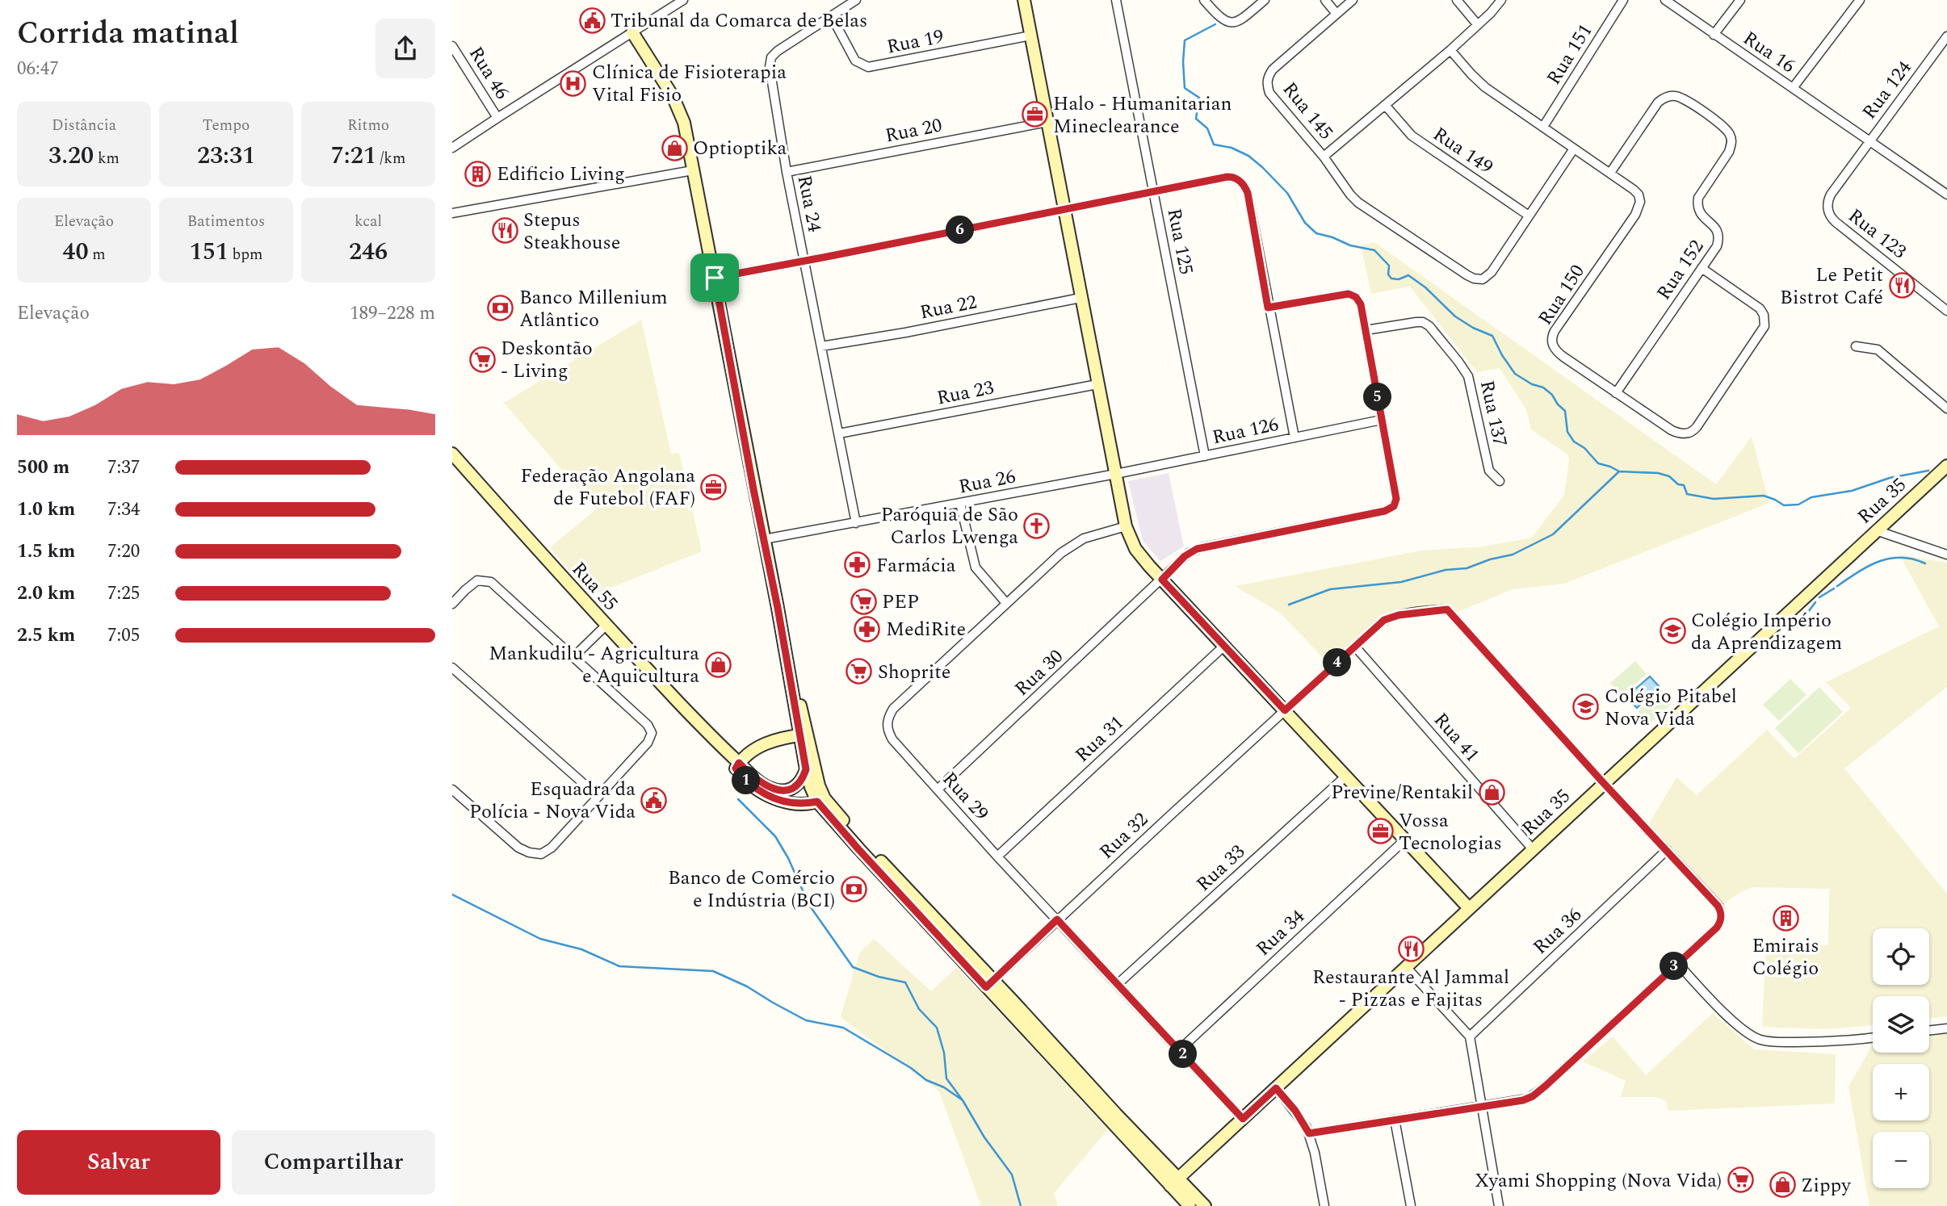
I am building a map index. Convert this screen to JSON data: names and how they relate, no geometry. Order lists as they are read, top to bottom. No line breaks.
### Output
{"streets":{"street":["Rua 19","Rua 16","Rua 151","Rua 46","Rua 124","Rua 145","Rua 20","Rua 149","Rua 24","Rua 123","Rua 125","Rua 152","Rua 150","Rua 22","Rua 23","Rua 137","Rua 126","Rua 26","Rua 35","Rua 55","Rua 30","Rua 41","Rua 31","Rua 29","Rua 32","Rua 33","Rua 36","Rua 34"]},"crossings":[["Rua 19","Rua 24"],["Rua 151","Rua 150"],["Rua 124","Rua 123"],["Rua 20","Rua 24"],["Rua 24","Rua 22"],["Rua 24","Rua 23"],["Rua 24","Rua 26"],["Rua 125","Rua 126"],["Rua 152","Rua 150"],["Rua 137","Rua 30"],["Rua 126","Rua 26"],["Rua 126","Rua 30"],["Rua 35","Rua 41"],["Rua 35","Rua 29"],["Rua 35","Rua 32"],["Rua 30","Rua 29"],["Rua 41","Rua 32"],["Rua 31","Rua 29"],["Rua 29","Rua 32"],["Rua 29","Rua 33"],["Rua 29","Rua 34"]],"places":{"public building":["Tribunal da Comarca de Belas","Esquadra da Polícia - Nova Vida"],"hospital":["Clínica de Fisioterapia Vital Fisio"],"office":["Halo - Humanitarian Mineclearance","Federação Angolana de Futebol (FAF)","Vossa Tecnologias"],"shop":["Optioptika","Mankudilu - Agricultura e Aquicultura","Previne/Rentakil","Zippy"],"building":["Edificio Living","Emirais Colégio"],"restaurant":["Stepus Steakhouse","Le Petit Bistrot Café","Restaurante Al Jammal - Pizzas e Fajitas"],"bank":["Banco Millenium Atlântico","Banco de Comércio e Indústria (BCI)"],"supermarket":["Deskontão - Living","PEP","Shoprite","Xyami Shopping (Nova Vida)"],"church":["Paróquia de São Carlos Lwenga"],"pharmacy":["Farmácia","MediRite"],"school or university":["Colégio Império da Aprendizagem","Colégio Pitabel Nova Vida"]},"page":{"heading":["Corrida matinal","06:47"],"stats":[["Distância","3.20 km"],["Tempo","23:31"],["Ritmo","7:21 /km"],["Elevação","40 m"],["Batimentos","151 bpm"],["kcal","246"]],"pins":["6","5","4","1","3","2"],"chart":["Elevação","189–228 m"],"list":[{"name":"500 m","note":"7:37"},{"name":"1.0 km","note":"7:34"},{"name":"1.5 km","note":"7:20"},{"name":"2.0 km","note":"7:25"},{"name":"2.5 km","note":"7:05"}],"map_buttons":["+","−"],"buttons":["Salvar","Compartilhar"]}}
